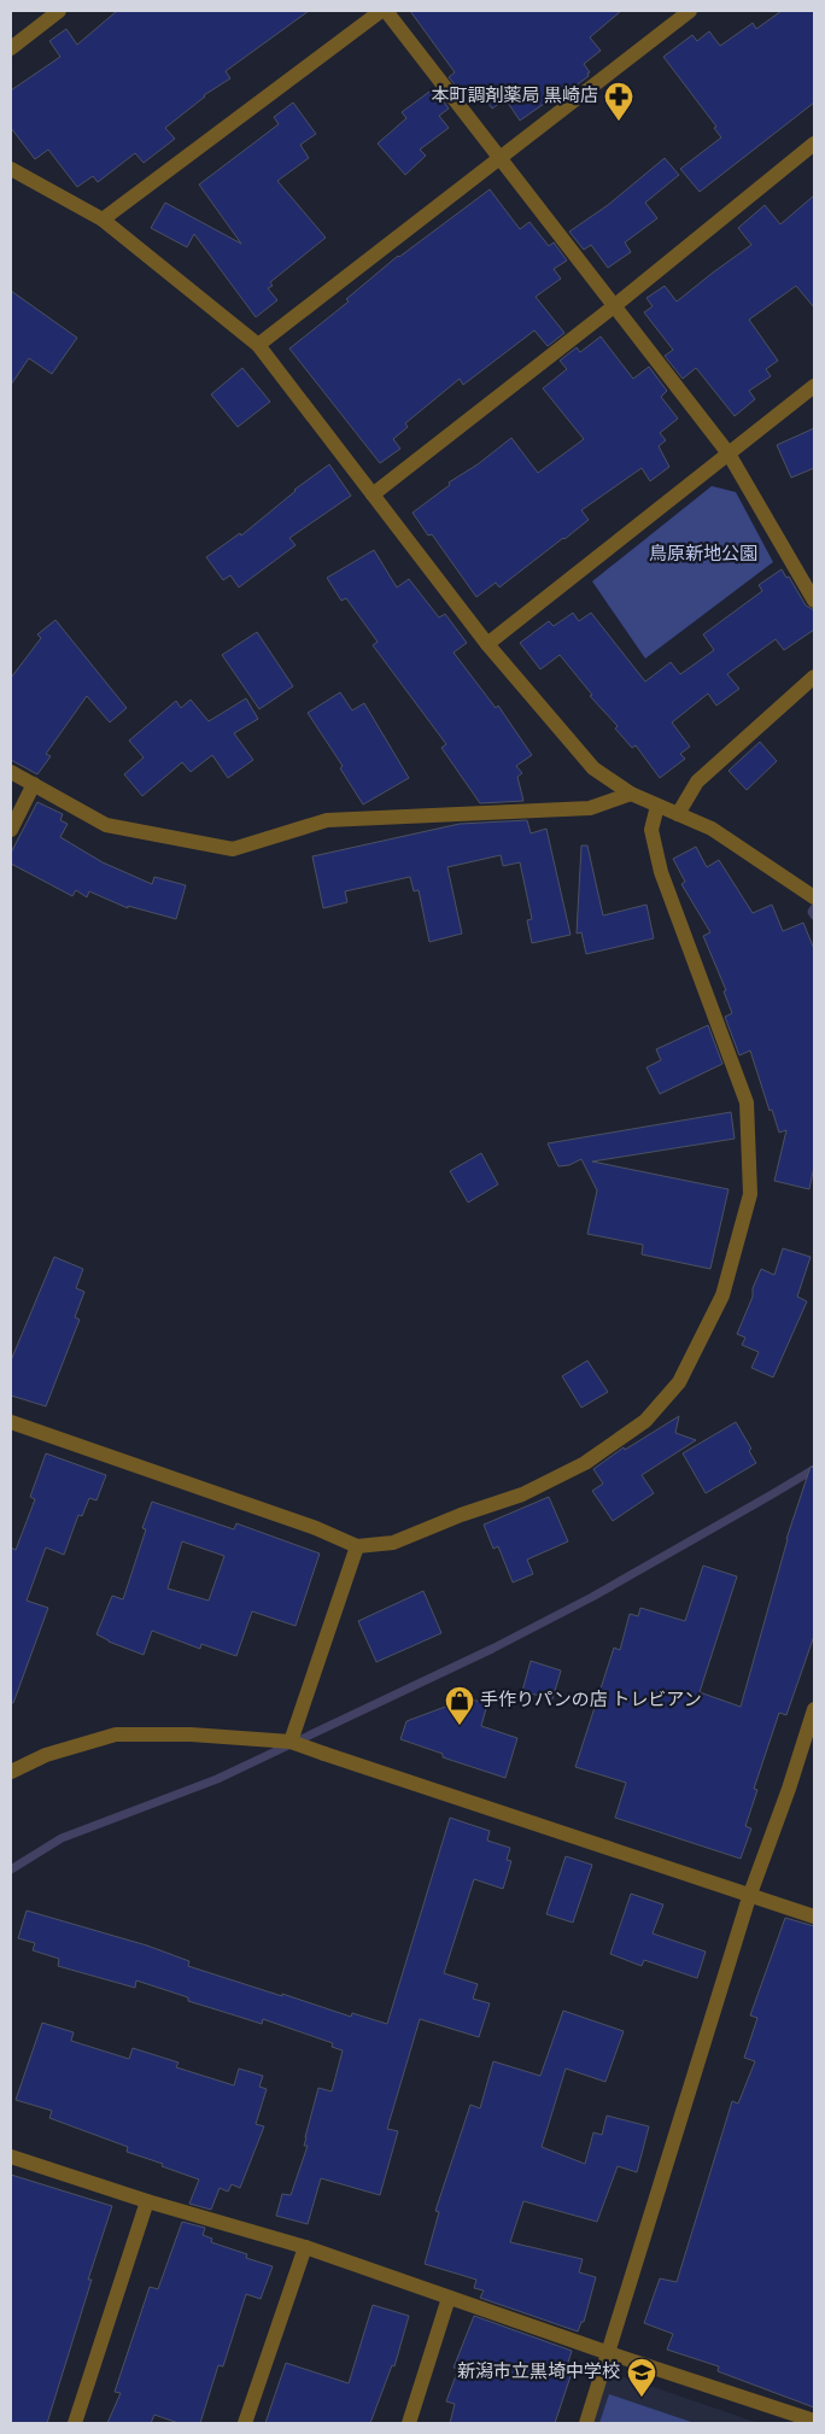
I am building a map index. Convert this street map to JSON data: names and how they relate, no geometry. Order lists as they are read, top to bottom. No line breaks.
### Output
{"parks":["鳥原新地公園"],"places":{"pharmacy":["本町調剤薬局 黒崎店"],"shop":["手作りパンの店 トレビアン"],"school or university":["新潟市立黒埼中学校"]}}
